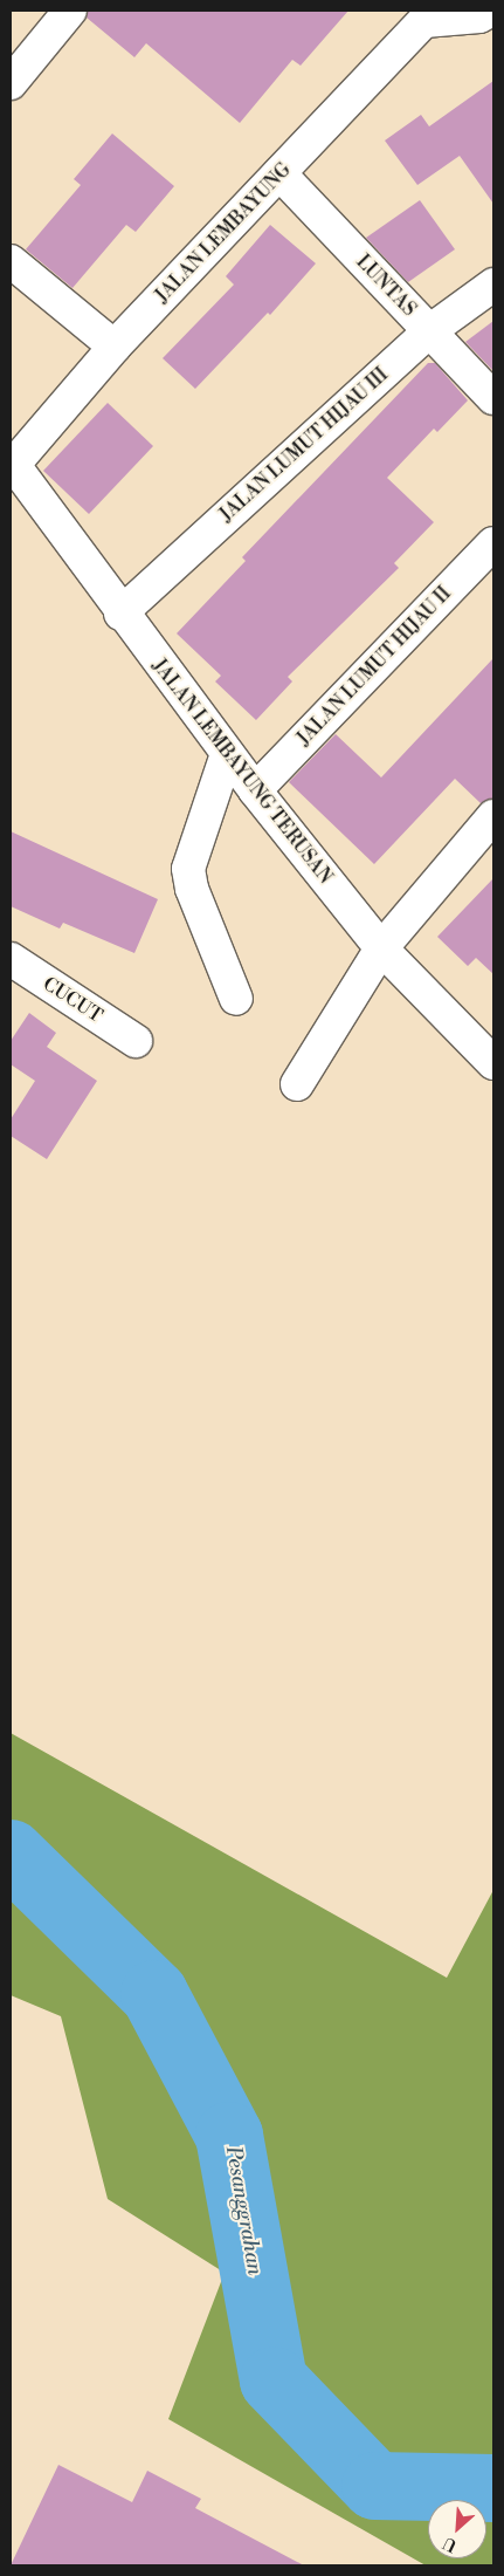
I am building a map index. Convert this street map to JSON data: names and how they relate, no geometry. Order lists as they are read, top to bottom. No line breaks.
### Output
{"streets":{"street":["JALAN LEMBAYUNG","LUNTAS","JALAN LUMUT HIJAU III","JALAN LUMUT HIJAU II","JALAN LEMBAYUNG TERUSAN","CUCUT"]},"crossings":[["JALAN LEMBAYUNG","LUNTAS"],["JALAN LEMBAYUNG","JALAN LEMBAYUNG TERUSAN"],["LUNTAS","JALAN LUMUT HIJAU III"],["JALAN LUMUT HIJAU III","JALAN LEMBAYUNG TERUSAN"],["JALAN LUMUT HIJAU II","JALAN LEMBAYUNG TERUSAN"]],"water":["Pesanggrahan"],"north":"bottom left"}
